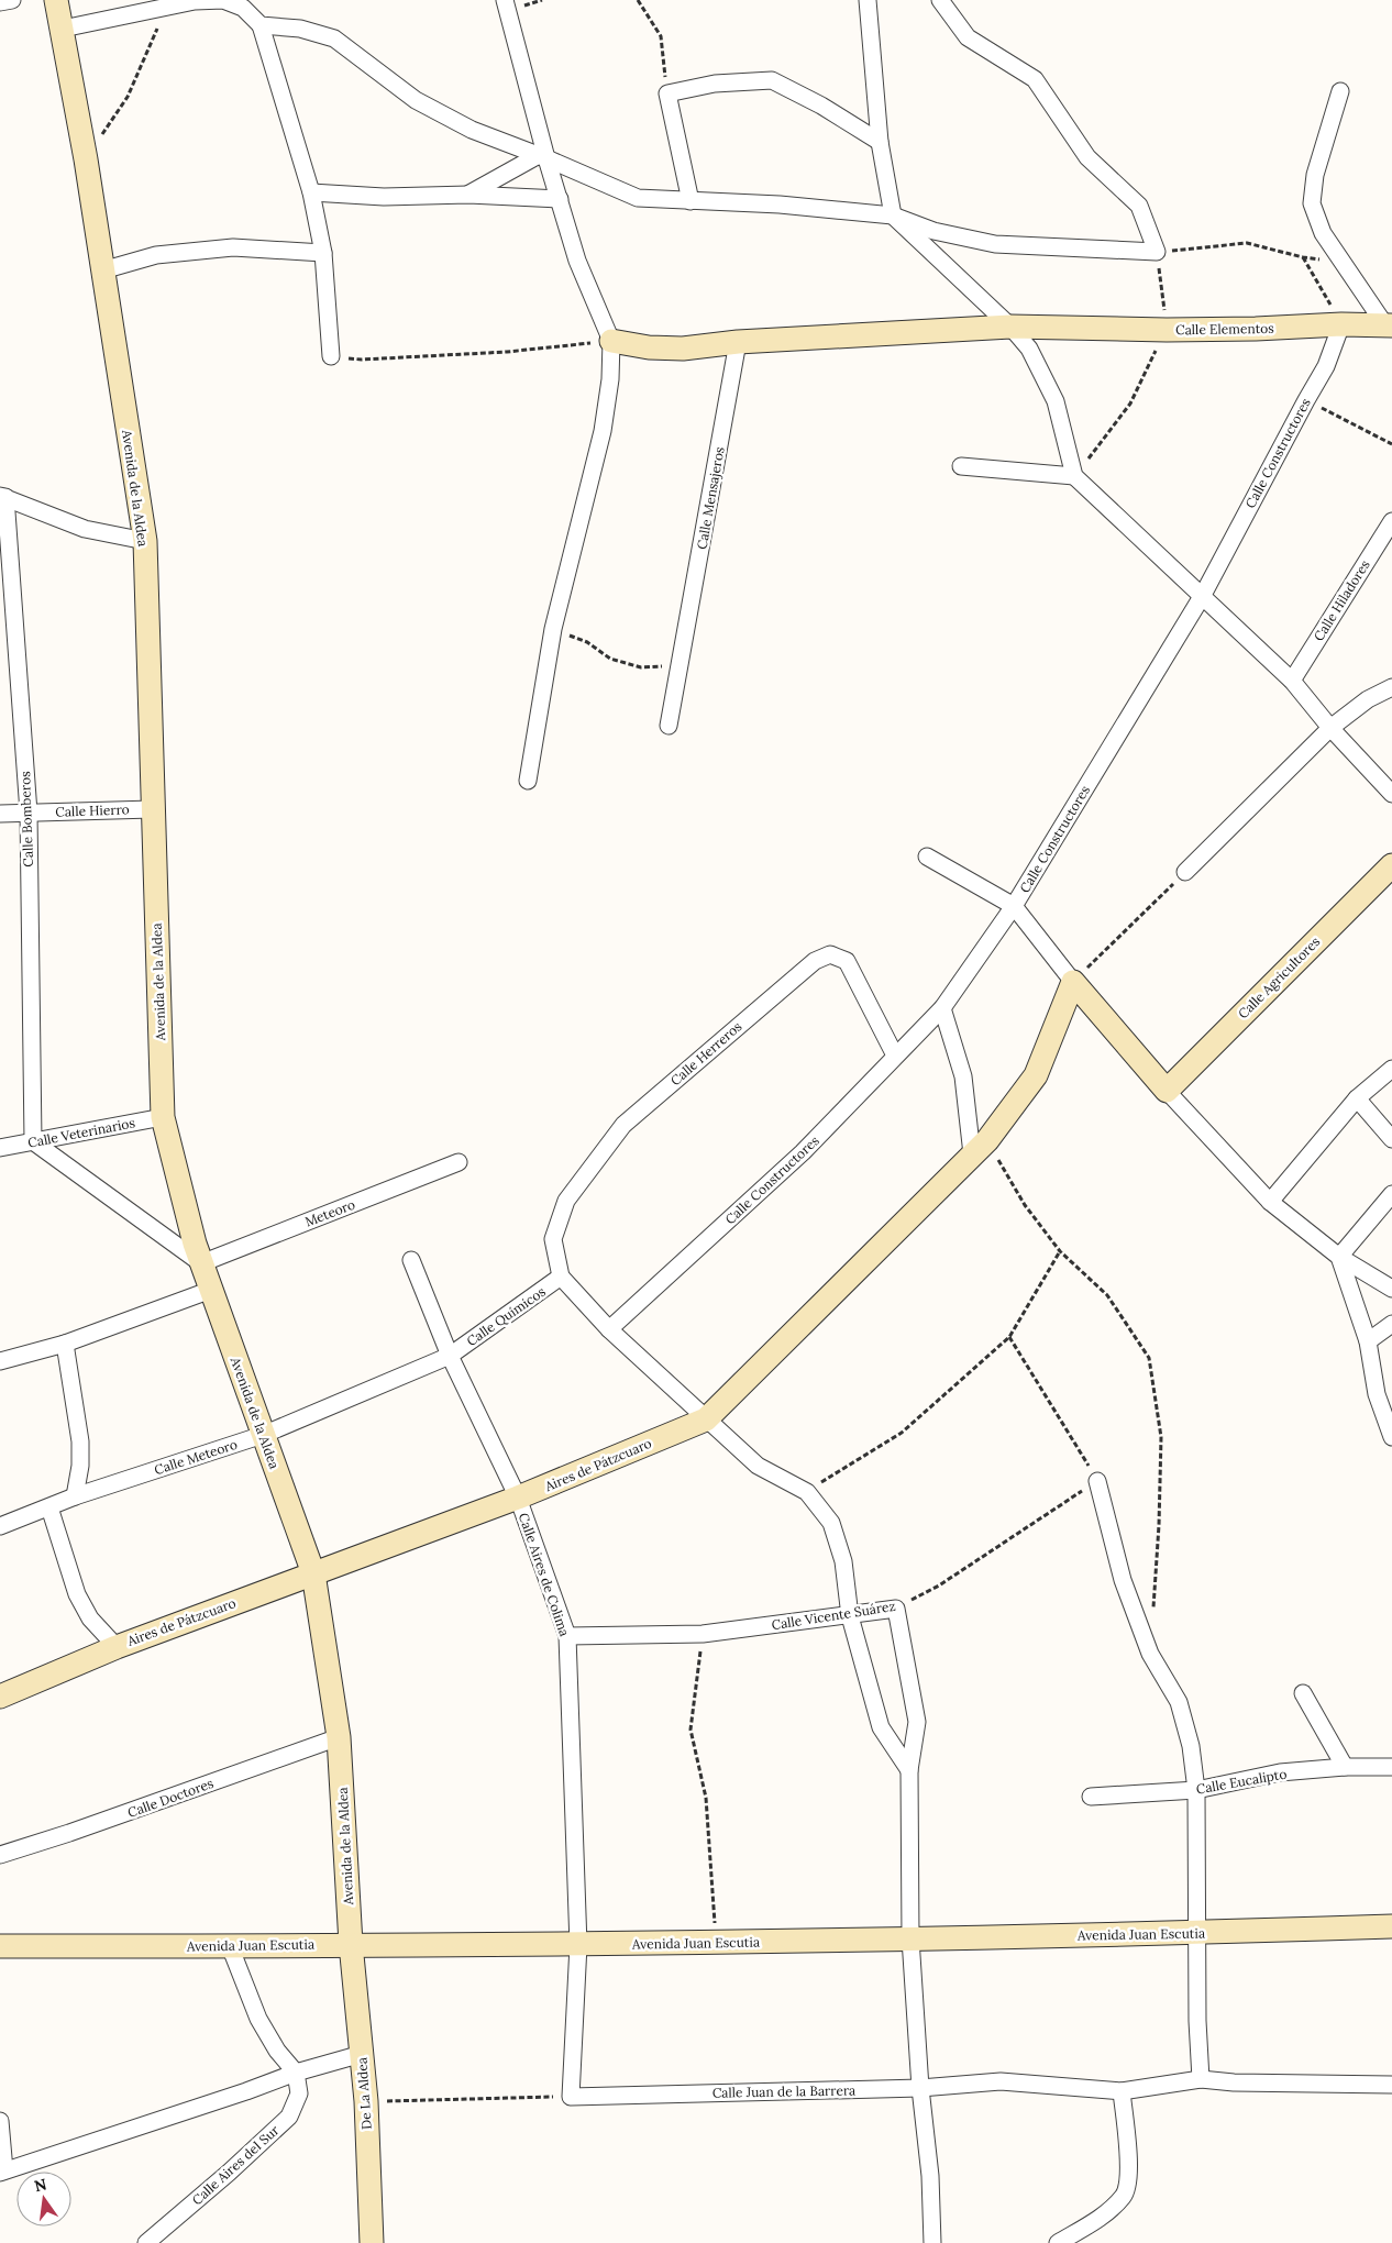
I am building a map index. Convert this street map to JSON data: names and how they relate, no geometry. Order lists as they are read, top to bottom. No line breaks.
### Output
{"streets":{"street":["Calle Elementos","Calle Constructores","Avenida de la Aldea","Calle Mensajeros","Calle Hiladores","Calle Hierro","Calle Bomberos","Calle Agricultores","Calle Herreros","Calle Veterinarios","Meteoro","Calle Químicos","Calle Meteoro","Aires de Pátzcuaro","Calle Aires de Colima","Calle Vicente Suárez","Calle Eucalipto","Calle Doctores","Avenida Juan Escutia","Calle Juan de la Barrera","De La Aldea","Calle Aires del Sur"]},"crossings":[["Calle Elementos","Calle Constructores"],["Calle Constructores","Calle Herreros"],["Avenida de la Aldea","Calle Hierro"],["Avenida de la Aldea","Calle Veterinarios"],["Avenida de la Aldea","Meteoro"],["Avenida de la Aldea","Calle Meteoro"],["Avenida de la Aldea","Aires de Pátzcuaro"],["Avenida de la Aldea","Calle Doctores"],["Avenida de la Aldea","Avenida Juan Escutia"],["Avenida de la Aldea","De La Aldea"],["Calle Hierro","Calle Bomberos"],["Calle Bomberos","Calle Veterinarios"],["Calle Herreros","Calle Químicos"],["Calle Químicos","Calle Meteoro"],["Calle Químicos","Calle Aires de Colima"],["Calle Meteoro","Calle Aires de Colima"],["Aires de Pátzcuaro","Calle Aires de Colima"],["Calle Aires de Colima","Calle Vicente Suárez"],["Calle Aires de Colima","Avenida Juan Escutia"],["Calle Aires de Colima","Calle Juan de la Barrera"],["Avenida Juan Escutia","De La Aldea"]],"north":"top"}
